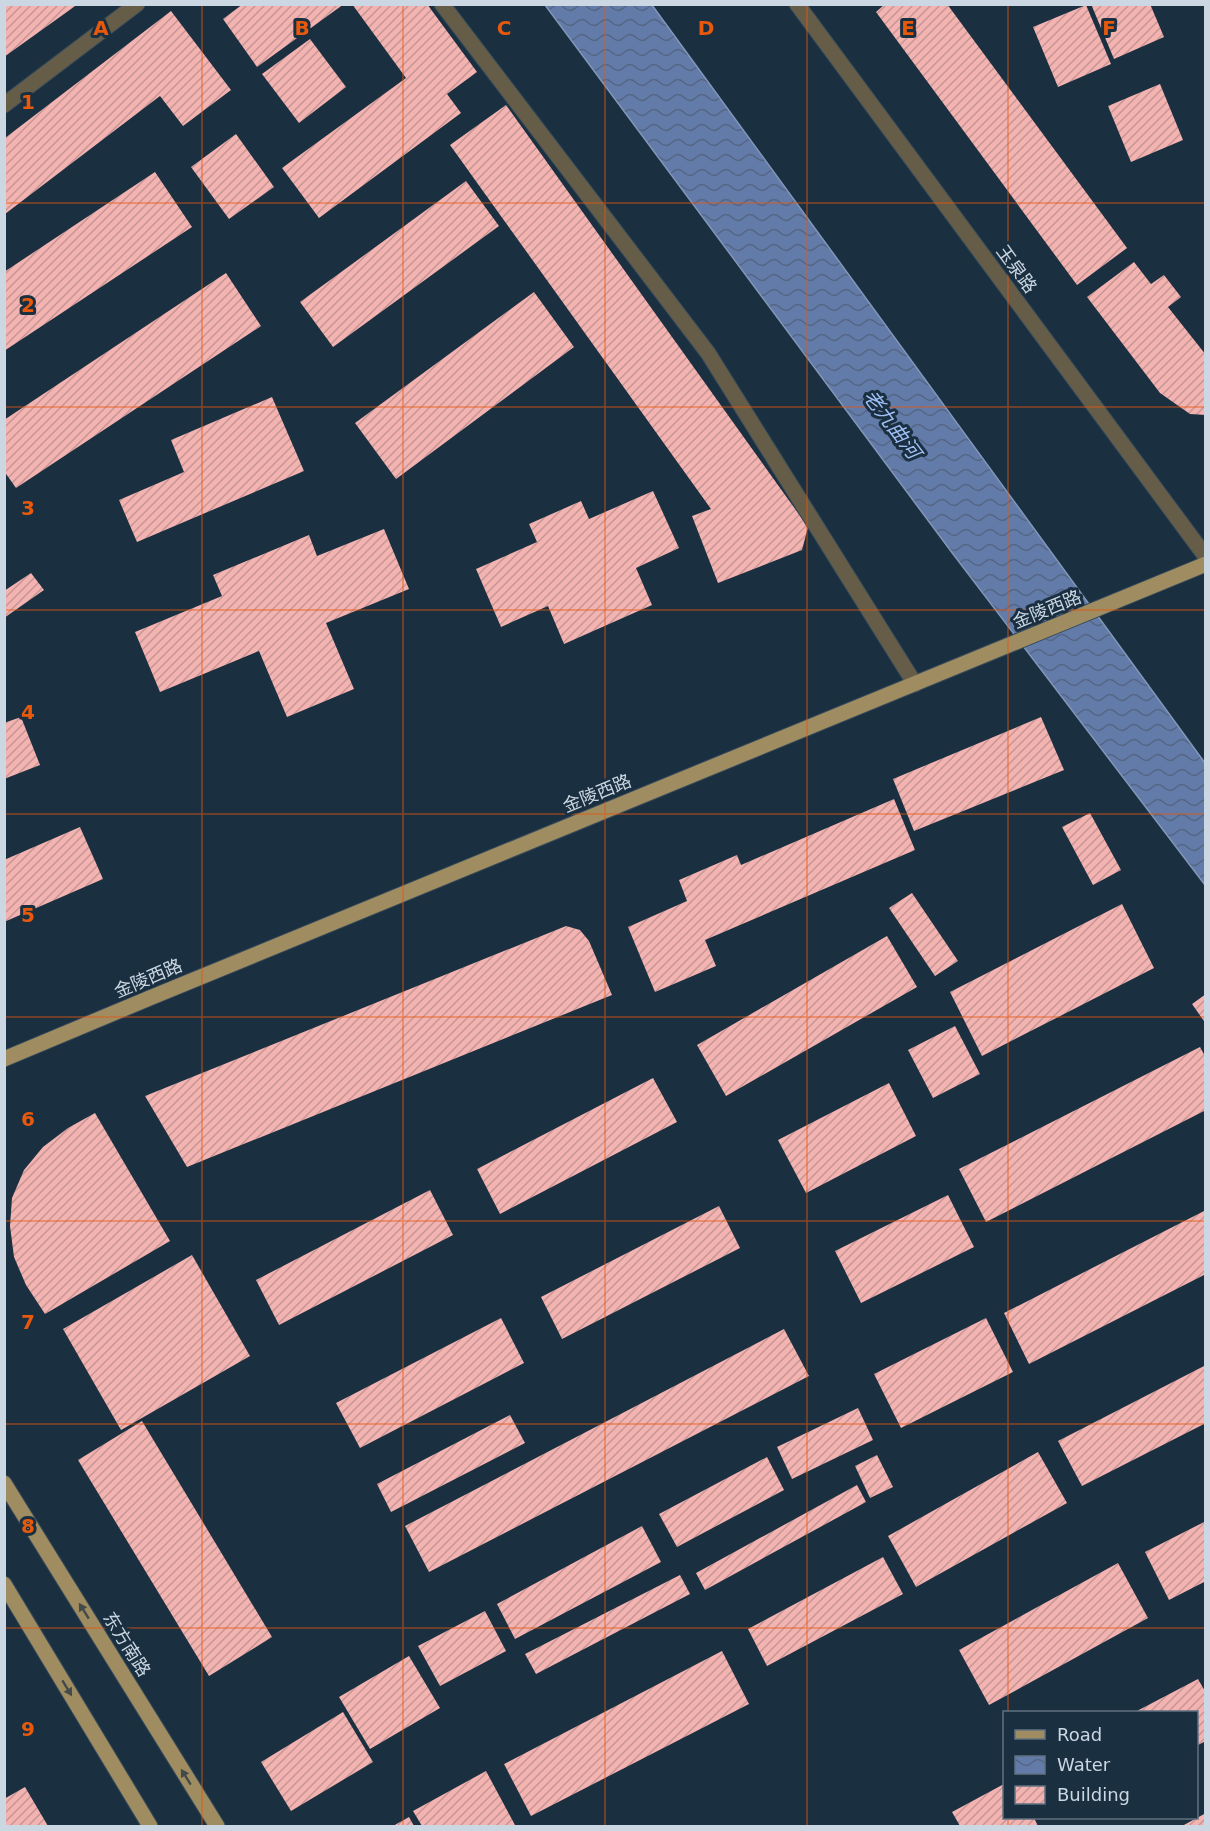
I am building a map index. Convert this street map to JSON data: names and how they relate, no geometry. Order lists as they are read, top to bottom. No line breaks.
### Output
{"streets":{"main road":["金陵西路","东方南路"],"street":["玉泉路"]},"water":["老九曲河"],"legend":["Road","Water","Building"],"grid":{"columns":["A","B","C","D","E","F"],"rows":["1","2","3","4","5","6","7","8","9"]}}
